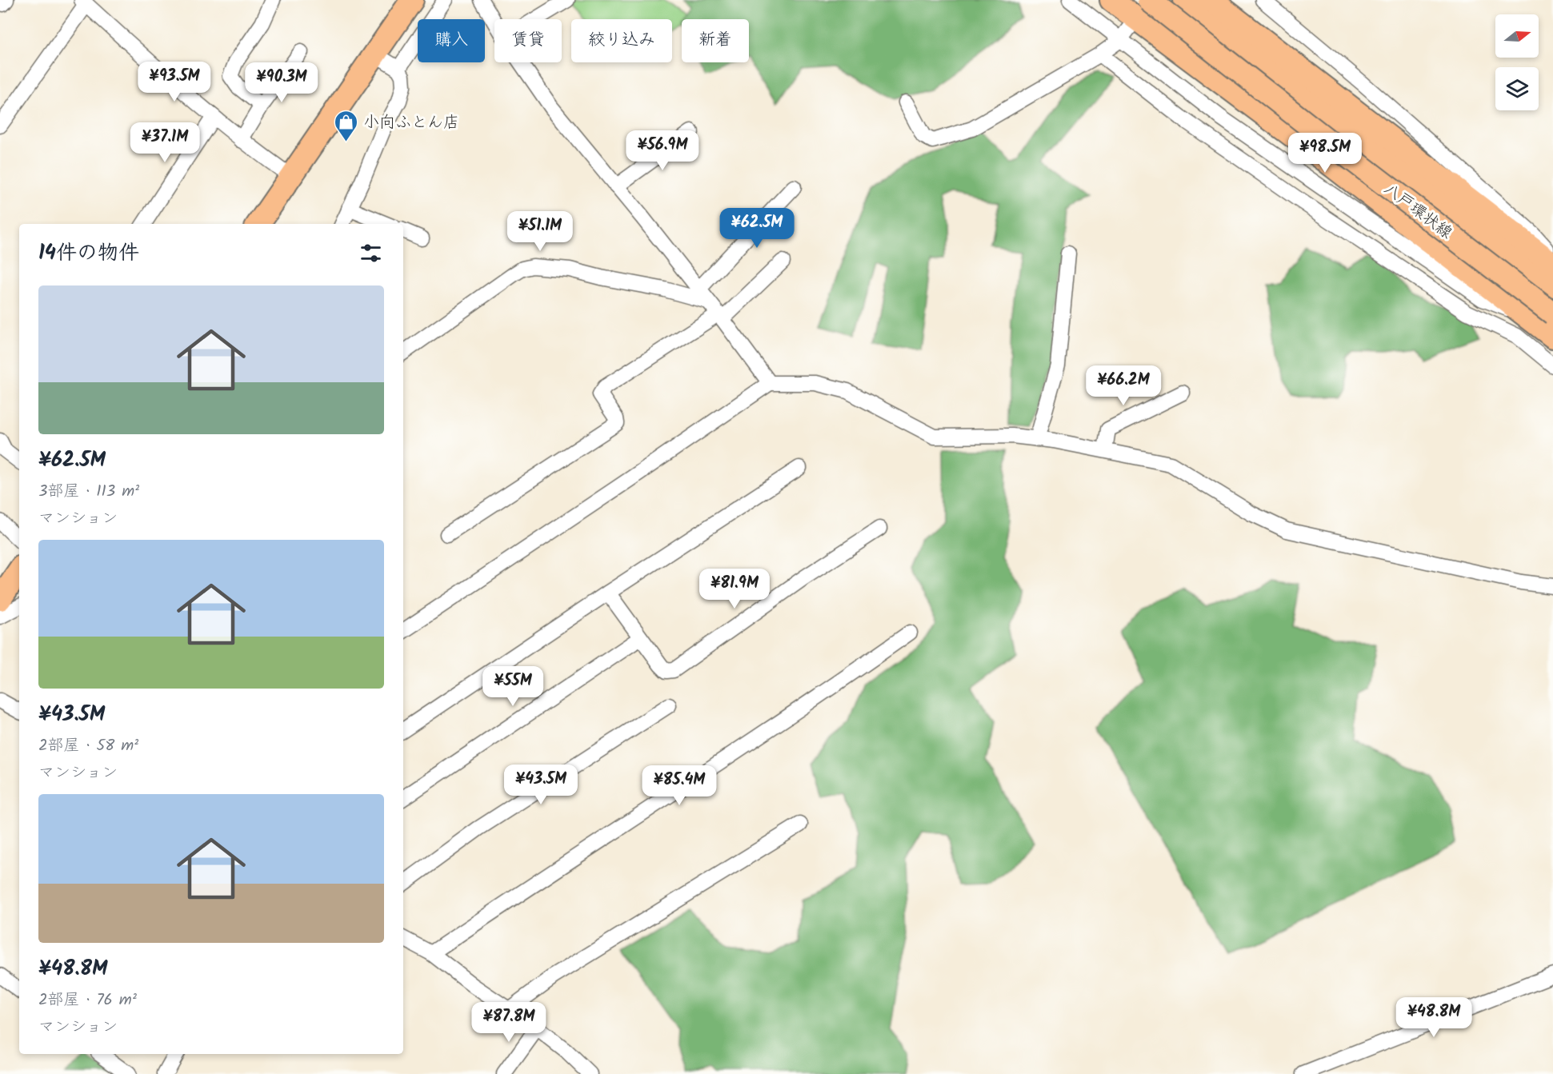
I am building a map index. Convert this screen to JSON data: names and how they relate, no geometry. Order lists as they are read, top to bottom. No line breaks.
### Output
{"streets":{"main road":["八戸環状線"]},"places":{"shop":["小向ふとん店"]},"north":"right","page":{"chip":["購入","賃貸","絞り込み","新着"],"price":["¥93.5M","¥90.3M","¥37.1M","¥56.9M","¥98.5M","¥62.5M","¥51.1M","¥66.2M","¥81.9M","¥55M","¥43.5M","¥85.4M","¥48.8M","¥87.8M"],"heading":"14件の物件","list":[{"name":"¥62.5M","note":"3部屋 · 113 m² · マンション"},{"name":"¥43.5M","note":"2部屋 · 58 m² · マンション"},{"name":"¥48.8M","note":"2部屋 · 76 m² · マンション"}]}}
